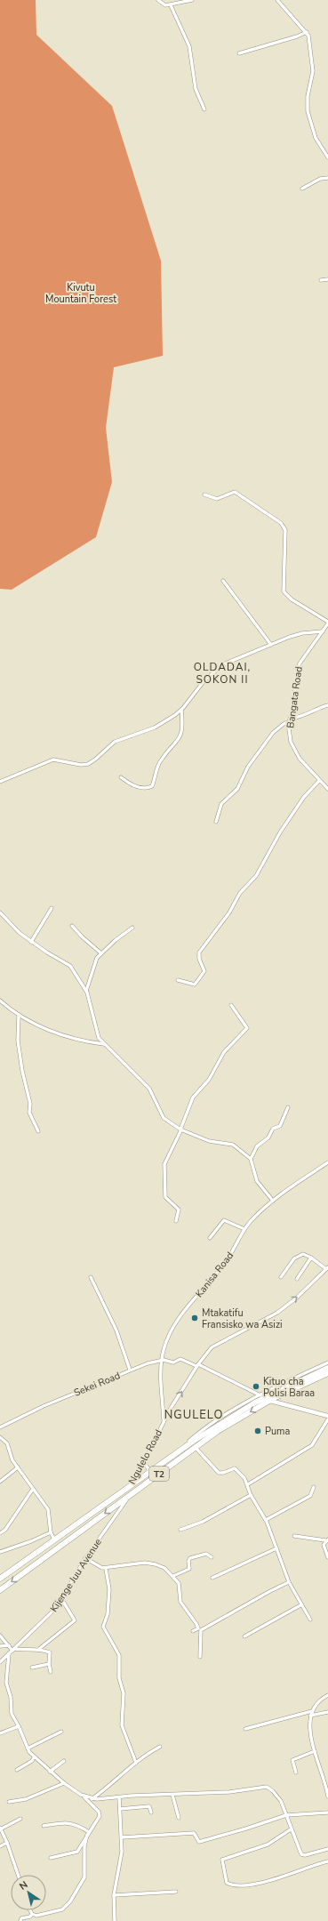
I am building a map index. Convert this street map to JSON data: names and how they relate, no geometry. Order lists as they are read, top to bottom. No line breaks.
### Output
{"streets":{"highway":["T2"],"street":["Bangata Road","Kanisa Road","Sekei Road","Ngulelo Road","Kijenge Juu Avenue"]},"crossings":[["Kanisa Road","Sekei Road"],["Kanisa Road","Ngulelo Road"],["Sekei Road","Ngulelo Road"],["Sekei Road","T2"],["Ngulelo Road","T2"],["T2","Kijenge Juu Avenue"]],"one_way":["Ngulelo Road"],"districts":["OLDADAI, SOKON II","NGULELO"],"parks":["Kivutu Mountain Forest"],"places":["Mtakatifu Fransisko wa Asizi","Kituo cha Polisi Baraa","Puma"],"north":"top left"}
